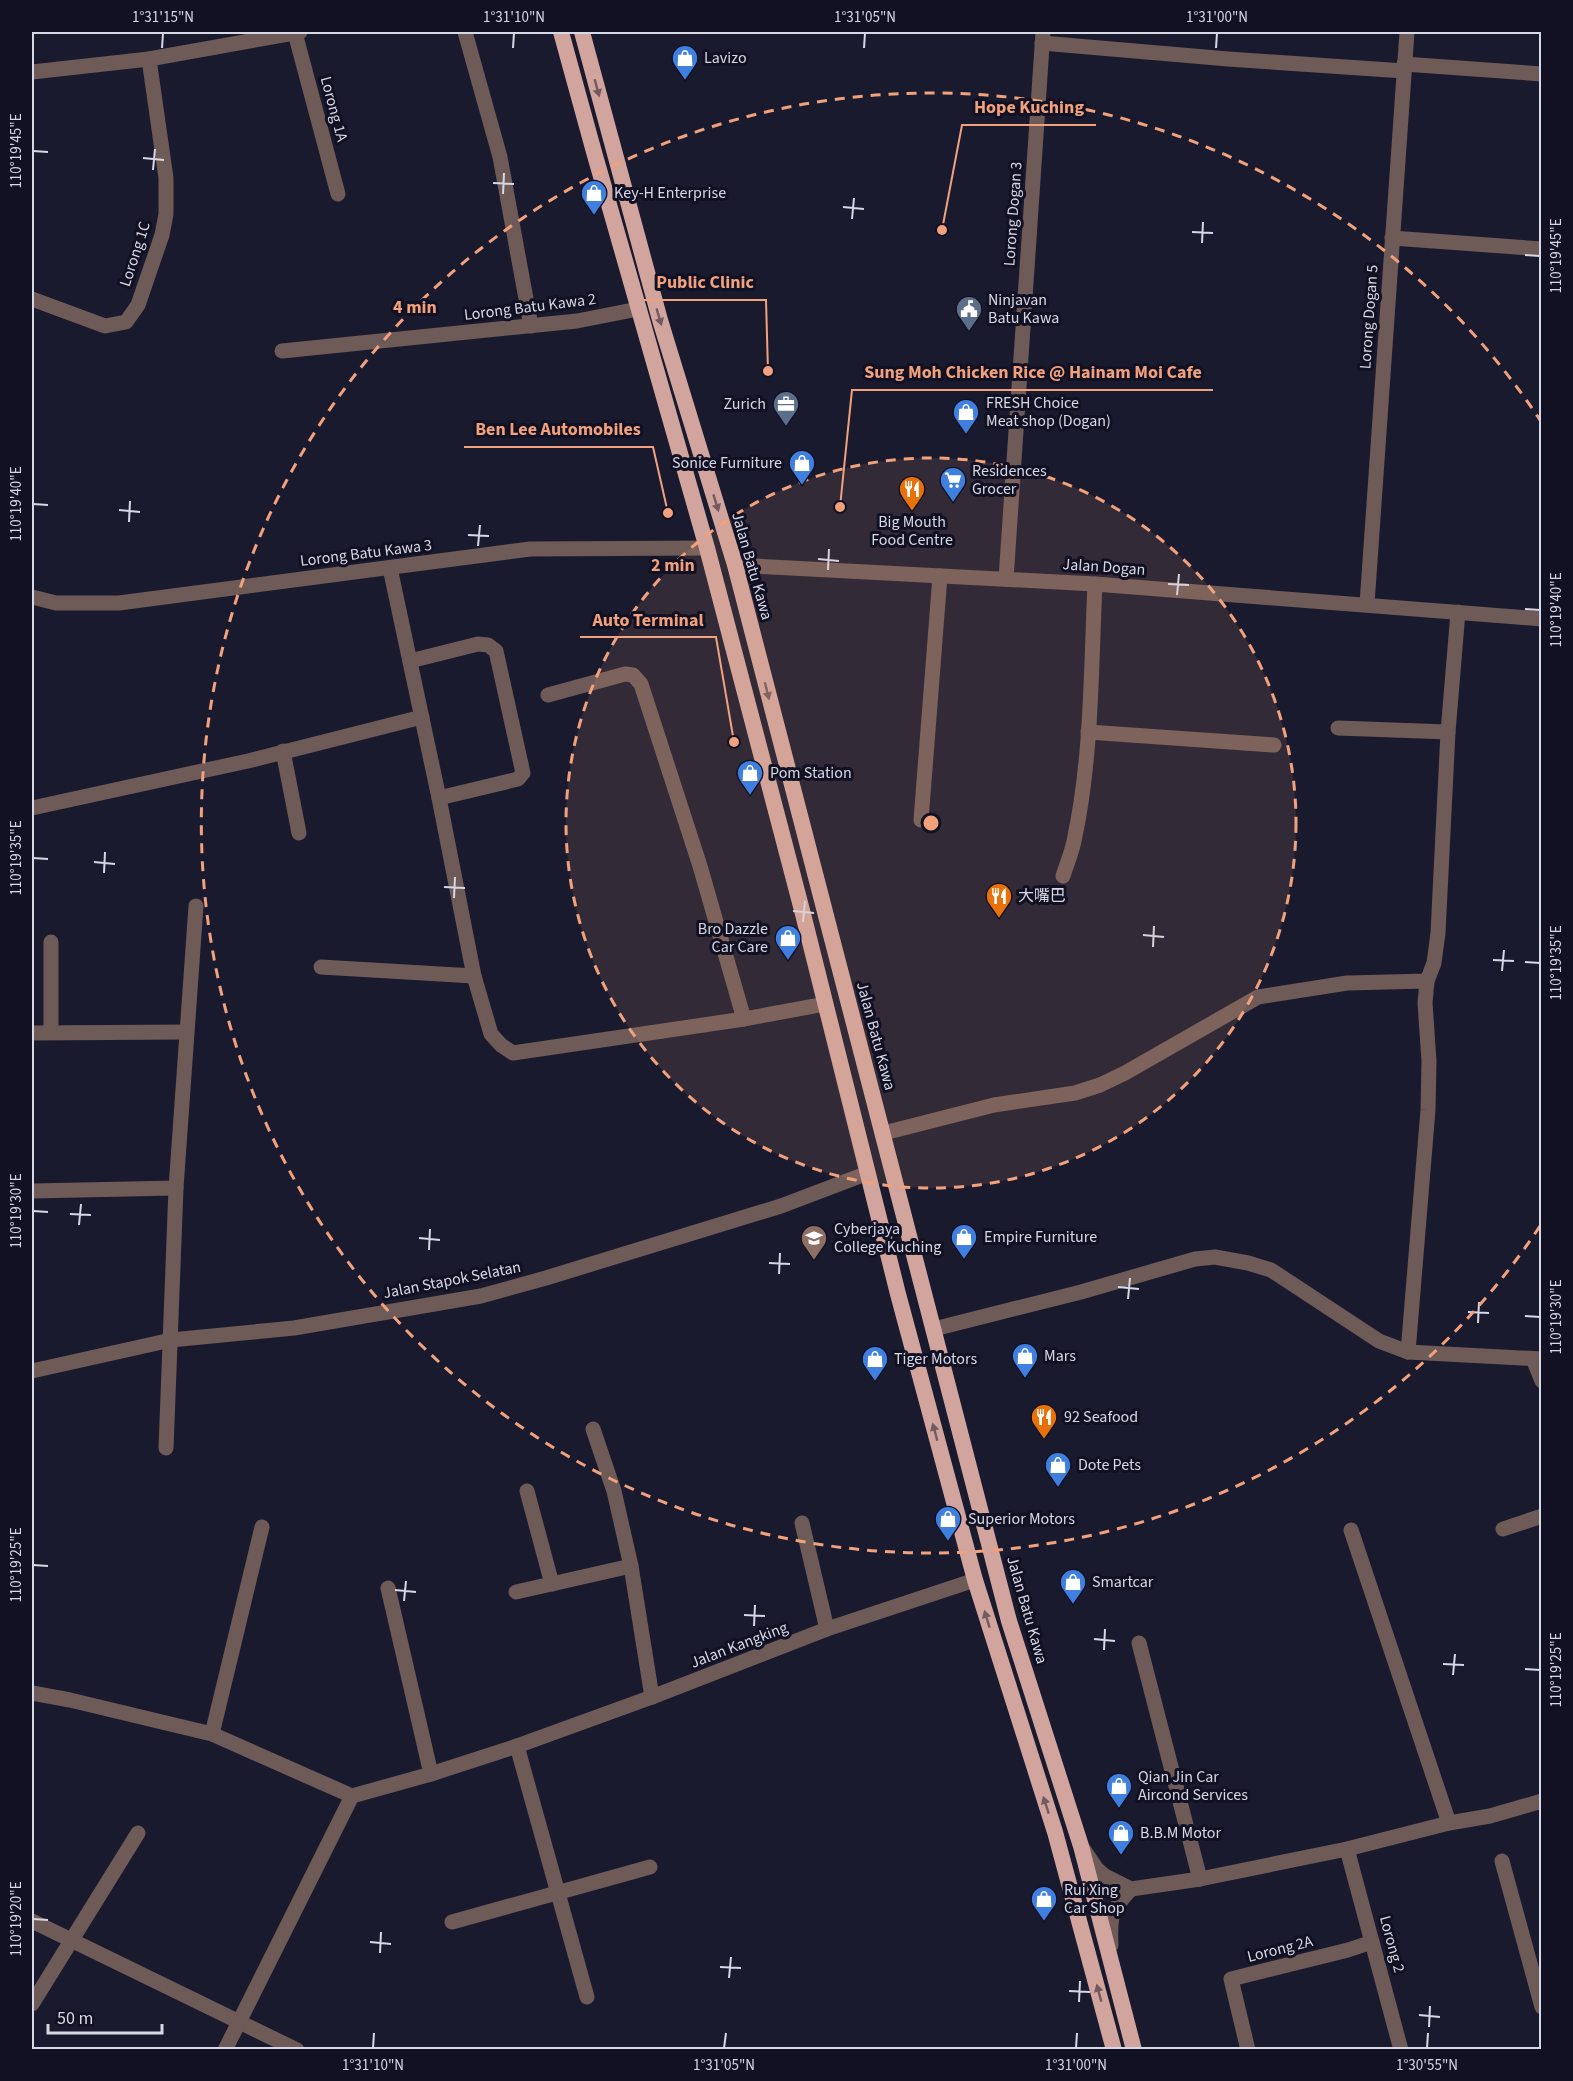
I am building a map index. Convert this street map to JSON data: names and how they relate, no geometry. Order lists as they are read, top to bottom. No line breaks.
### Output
{"streets":{"highway":["Jalan Batu Kawa"],"street":["Lorong 1A","Lorong Dogan 3","Lorong 1C","Lorong Batu Kawa 2","Lorong Dogan 5","Lorong Batu Kawa 3","Jalan Dogan","Jalan Stapok Selatan","Jalan Kangking","Lorong 2","Lorong 2A"]},"crossings":[["Lorong Dogan 3","Jalan Dogan"],["Lorong Dogan 5","Jalan Dogan"],["Jalan Batu Kawa","Jalan Dogan"],["Lorong 2","Lorong 2A"]],"places":{"shop":["Lavizo","Key-H Enterprise","FRESH Choice Meat shop (Dogan)","Sonice Furniture","Pom Station","Bro Dazzle Car Care","Empire Furniture","Mars","Tiger Motors","Dote Pets","Superior Motors","Smartcar","Qian Jin Car Aircond Services","B.B.M Motor","Rui Xing Car Shop"],"other":["Hope Kuching","Public Clinic","Sung Moh Chicken Rice @ Hainam Moi Cafe","Ben Lee Automobiles","Auto Terminal"],"public building":["Ninjavan Batu Kawa"],"office":["Zurich"],"supermarket":["Residences Grocer"],"restaurant":["Big Mouth Food Centre","大嘴巴","92 Seafood"],"school or university":["Cyberjaya College Kuching"]},"scale_bar":"50 m","coordinates":["1°31'15\"N","1°31'10\"N","1°31'05\"N","1°31'00\"N","110°19'45\"E","110°19'40\"E","110°19'35\"E","110°19'30\"E","110°19'25\"E","110°19'20\"E","1°30'55\"N"],"rings":["4 min","2 min"]}
